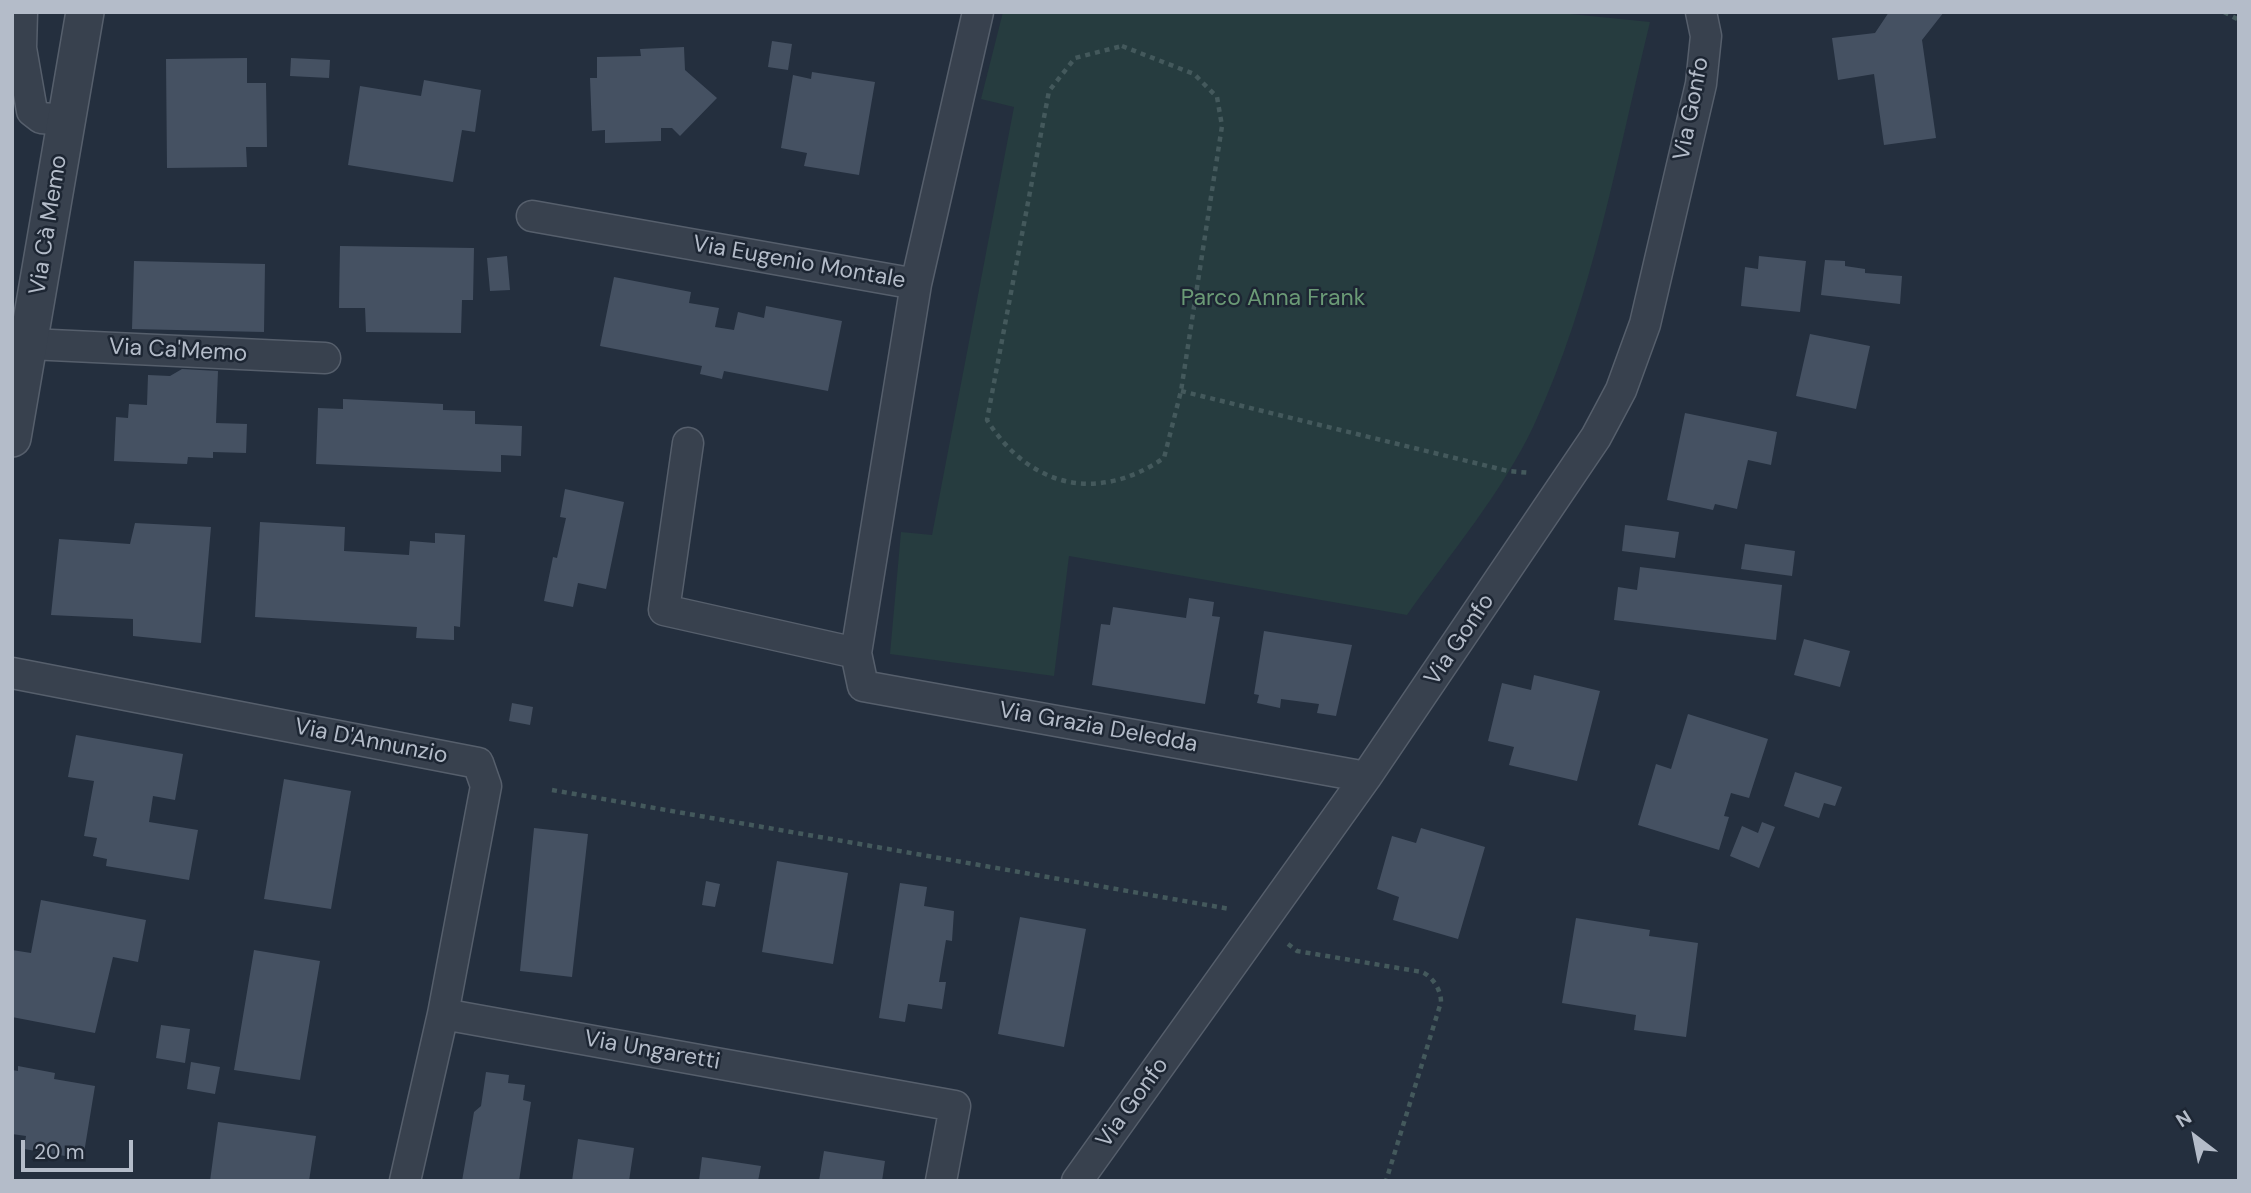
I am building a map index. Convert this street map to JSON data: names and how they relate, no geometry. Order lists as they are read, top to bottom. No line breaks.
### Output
{"streets":{"street":["Via Gonfo","Via Cà Memo","Via Eugenio Montale","Via Ca'Memo","Via Grazia Deledda","Via D'Annunzio","Via Ungaretti"]},"crossings":[["Via Gonfo","Via Grazia Deledda"],["Via Cà Memo","Via Ca'Memo"],["Via Eugenio Montale","Via Grazia Deledda"],["Via D'Annunzio","Via Ungaretti"]],"parks":["Parco Anna Frank"],"scale_bar":"20 m","north":"top left"}
